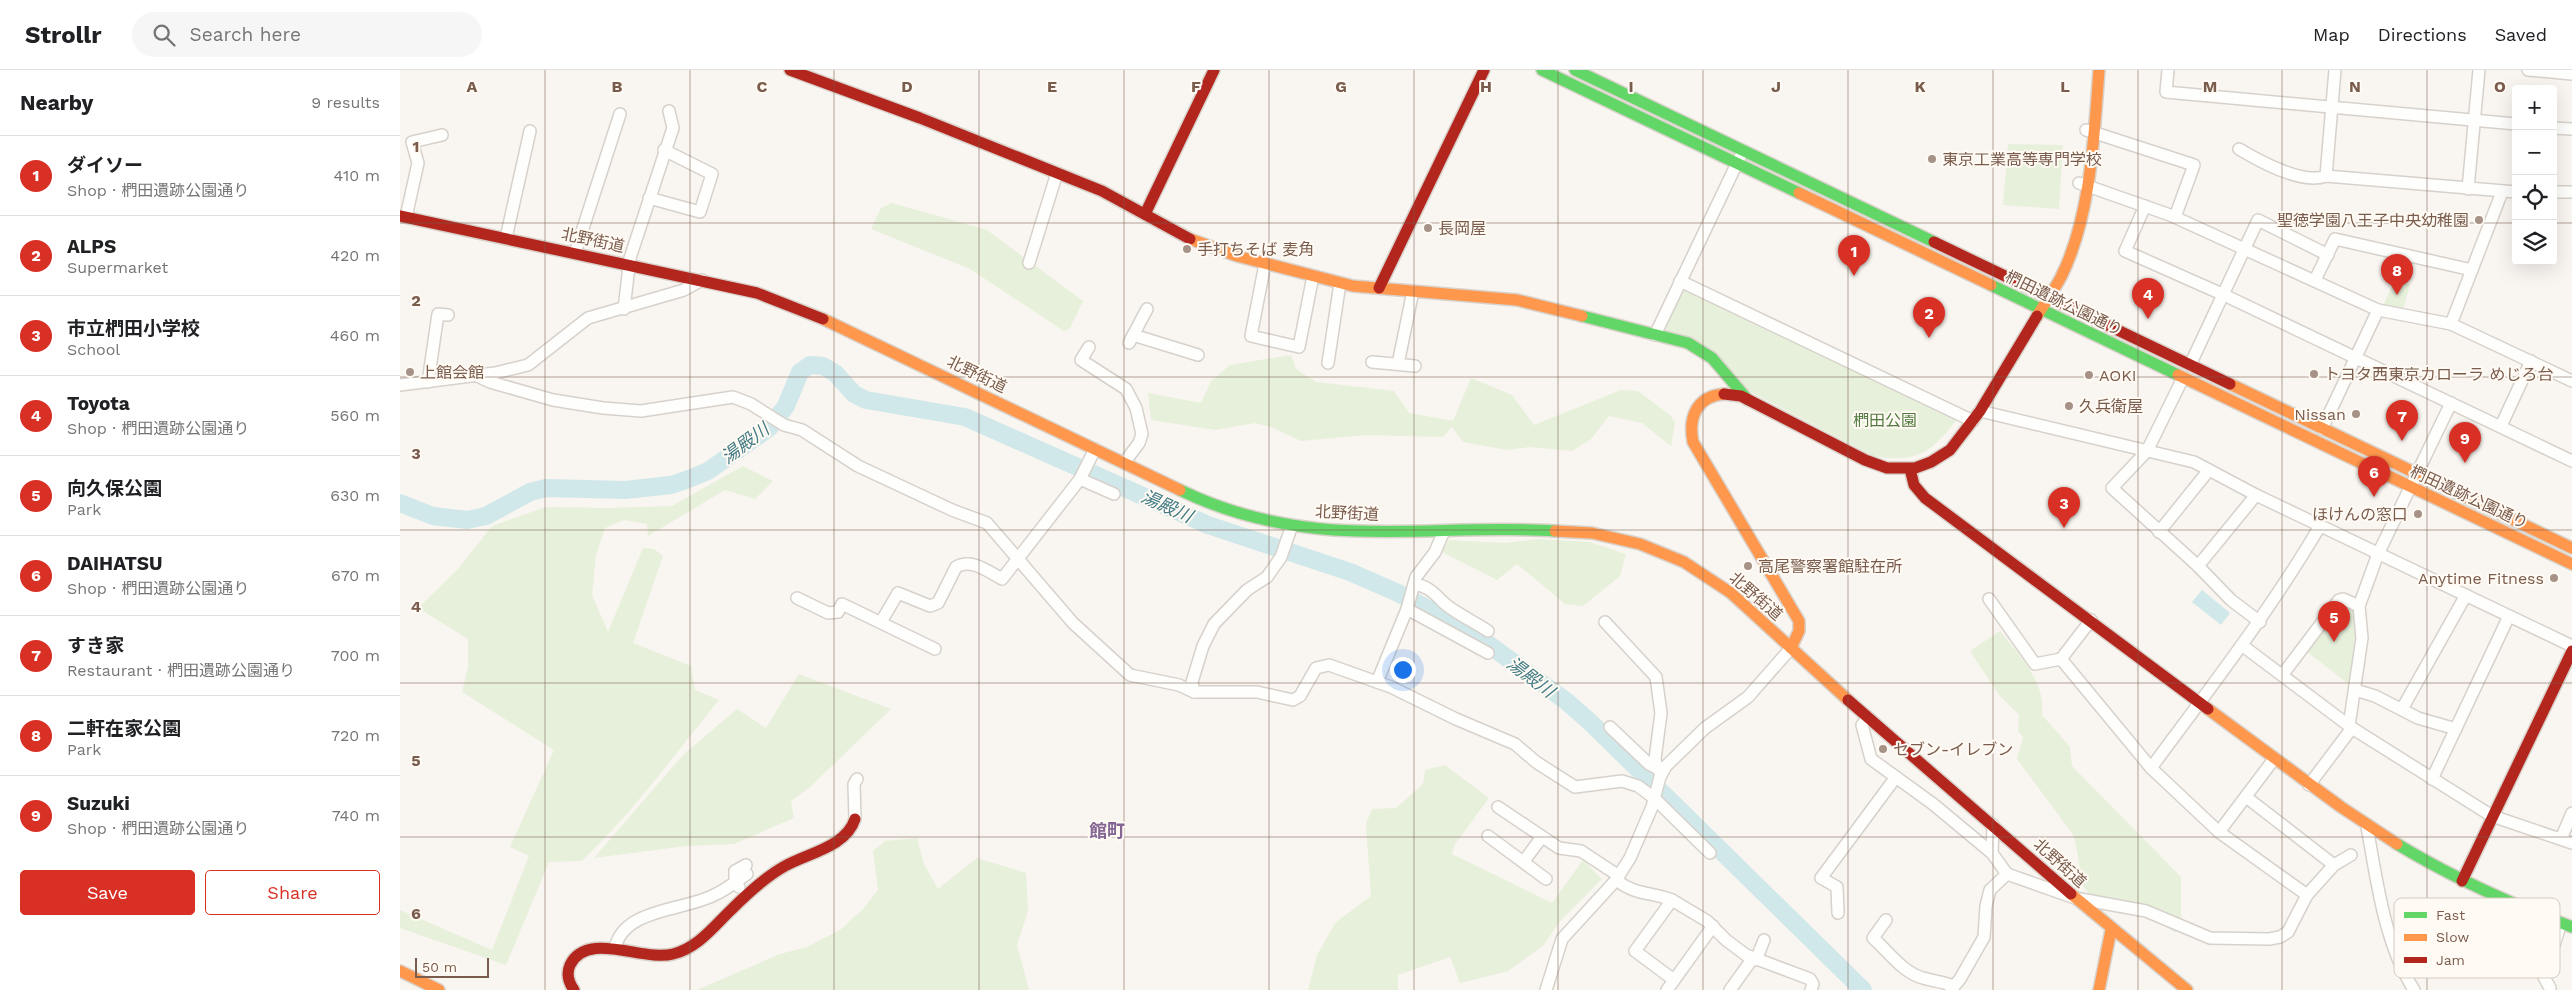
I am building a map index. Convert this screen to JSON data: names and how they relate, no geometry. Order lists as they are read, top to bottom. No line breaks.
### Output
{"streets":{"street":["北野街道","椚田遺跡公園通り"]},"districts":["館町"],"water":["湯殿川"],"parks":["椚田公園"],"places":["東京工業高等専門学校","聖徳学園八王子中央幼稚園","長岡屋","手打ちそば 麦角","上館会館","トヨタ西東京カローラ めじろ台","AOKI","久兵衛屋","Nissan","ほけんの窓口","高尾警察署館駐在所","Anytime Fitness","セブン-イレブン"],"legend":["Fast","Slow","Jam"],"scale_bar":"50 m","page":{"header":"Strollr","search":"Search here","nav":["Map","Directions","Saved"],"heading":["Nearby","9 results"],"map_buttons":["+","−"],"list":[{"mark":"1","name":"ダイソー","note":"Shop · 椚田遺跡公園通り","value":"410 m"},{"mark":"2","name":"ALPS","note":"Supermarket","value":"420 m"},{"mark":"3","name":"市立椚田小学校","note":"School","value":"460 m"},{"mark":"4","name":"Toyota","note":"Shop · 椚田遺跡公園通り","value":"560 m"},{"mark":"5","name":"向久保公園","note":"Park","value":"630 m"},{"mark":"6","name":"DAIHATSU","note":"Shop · 椚田遺跡公園通り","value":"670 m"},{"mark":"7","name":"すき家","note":"Restaurant · 椚田遺跡公園通り","value":"700 m"},{"mark":"8","name":"二軒在家公園","note":"Park","value":"720 m"},{"mark":"9","name":"Suzuki","note":"Shop · 椚田遺跡公園通り","value":"740 m"}],"pins":["1","8","4","2","7","9","6","3","5"],"buttons":["Save","Share"],"scale":"50 m"},"grid":{"columns":["A","B","C","D","E","F","G","H","I","J","K","L","M","N","O"],"rows":["1","2","3","4","5","6"]}}
